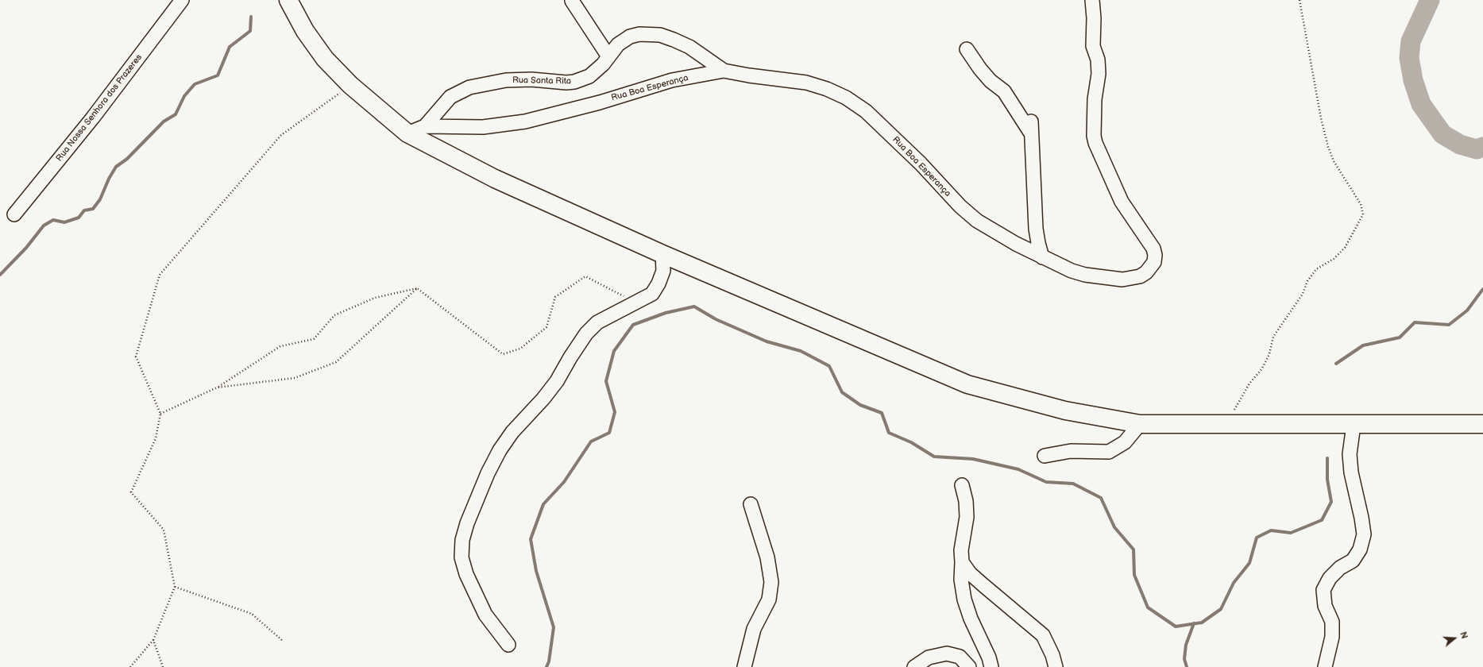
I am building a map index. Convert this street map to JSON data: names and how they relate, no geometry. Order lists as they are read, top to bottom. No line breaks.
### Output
{"streets":{"street":["Rua Santa Rita","Rua Boa Esperança","Rua Nossa Senhora dos Prazeres"]},"crossings":[["Rua Santa Rita","Rua Boa Esperança"]],"north":"right"}
